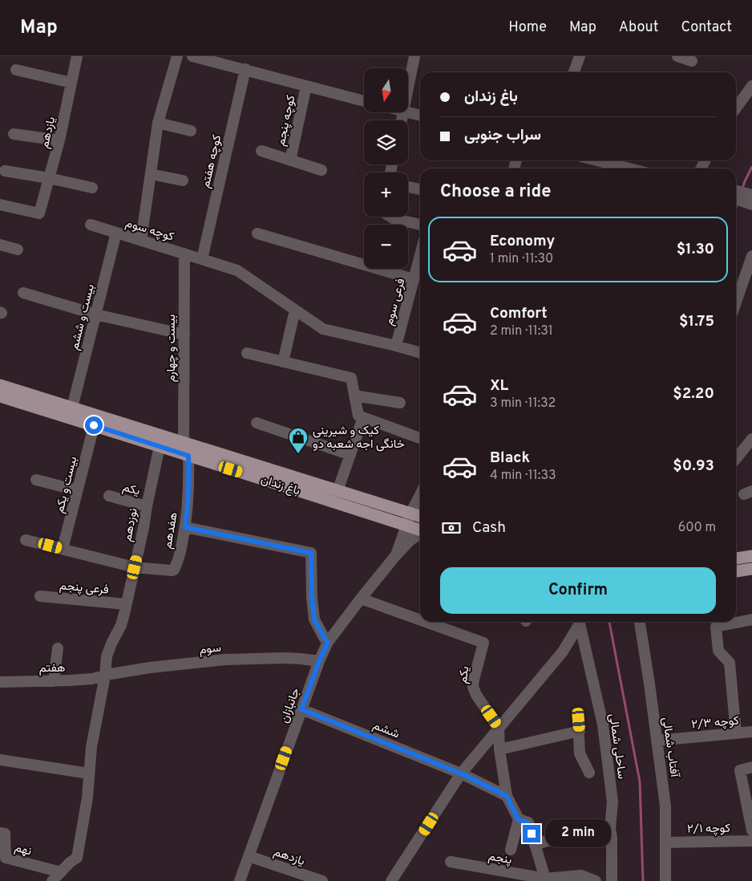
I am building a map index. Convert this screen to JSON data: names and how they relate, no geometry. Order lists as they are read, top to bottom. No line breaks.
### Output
{"streets":{"main road":["باغ زندان"],"street":["کوچه پنجم","یازدهم","کوچه هفتم","کوچه سوم","فرعی سوم","بیست و ششم","بیست و چهارم","بیست و یکم","یکم","نوزدهم","هفدهم","فرعی پنجم","سوم","هفتم","جانبازان","کوچه ۲/۳","ششم","ساحلی شمالی","آفتاب شمالی","کوچه ۲/۱","نهم","پنجم"]},"crossings":[["یازدهم","جانبازان"],["کوچه هفتم","کوچه سوم"],["کوچه سوم","فرعی سوم"],["کوچه سوم","بیست و ششم"],["کوچه سوم","بیست و چهارم"],["بیست و ششم","باغ زندان"],["بیست و چهارم","باغ زندان"],["بیست و یکم","باغ زندان"],["باغ زندان","نوزدهم"],["باغ زندان","هفدهم"],["باغ زندان","جانبازان"],["یکم","نوزدهم"],["یکم","جانبازان"],["نوزدهم","هفدهم"],["نوزدهم","فرعی پنجم"],["نوزدهم","سوم"],["نوزدهم","هفتم"],["نوزدهم","نهم"],["سوم","هفتم"],["سوم","جانبازان"],["جانبازان","ششم"],["کوچه ۲/۳","آفتاب شمالی"],["آفتاب شمالی","کوچه ۲/۱"]],"places":{"shop":["کیک و شیرینی خانگی اجه شعبه دو"]},"north":"bottom","page":{"header":"Map","nav":["Home","Map","About","Contact"],"map_buttons":["+","−"],"banner":["باغ زندان","سراب جنوبی"],"heading":"Choose a ride","list":[{"name":"Economy","note":"1 min · 11:30","value":"$1.30"},{"name":"Comfort","note":"2 min · 11:31","value":"$1.75"},{"name":"XL","note":"3 min · 11:32","value":"$2.20"},{"name":"Black","note":"4 min · 11:33","value":"$0.93"}],"pay":["Cash","600 m"],"buttons":"Confirm","bubble":"2 min"}}
